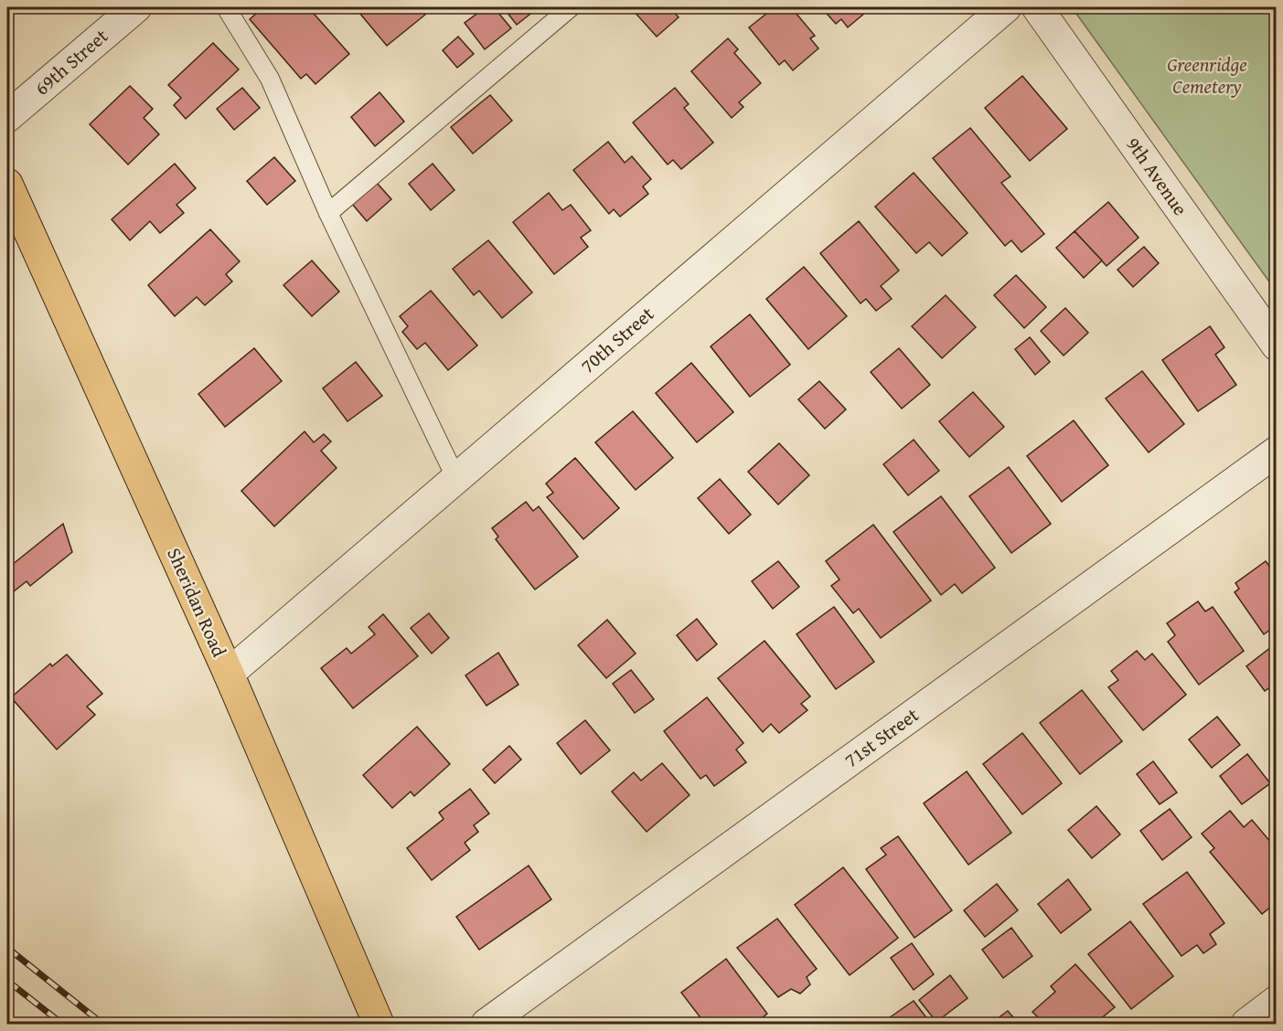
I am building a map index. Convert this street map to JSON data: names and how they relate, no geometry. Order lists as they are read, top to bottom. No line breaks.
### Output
{"streets":{"main road":["Sheridan Road"],"street":["69th Street","9th Avenue","70th Street","71st Street"]},"crossings":[["70th Street","Sheridan Road"]],"parks":["Greenridge Cemetery"]}
